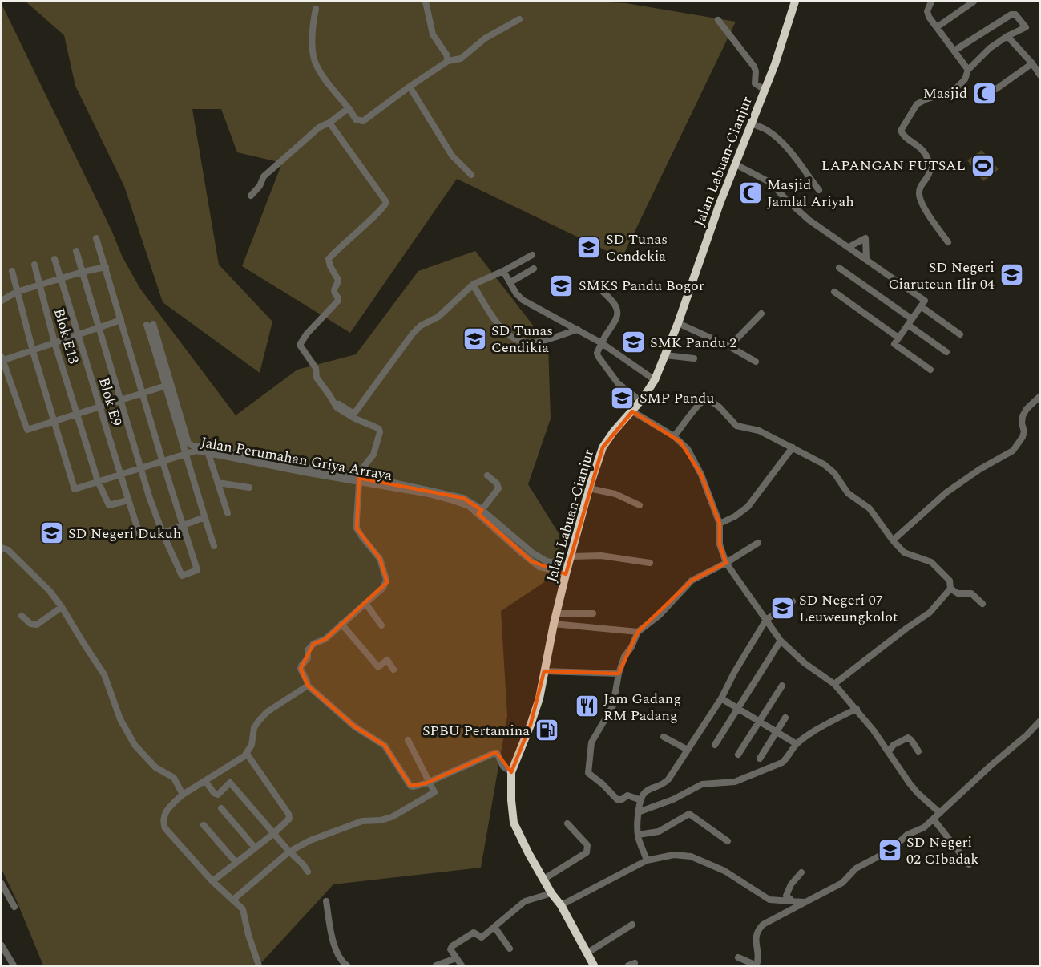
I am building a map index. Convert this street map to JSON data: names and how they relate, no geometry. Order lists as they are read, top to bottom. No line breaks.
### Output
{"streets":{"highway":["Jalan Labuan-Cianjur"],"street":["Blok E13","Blok E9","Jalan Perumahan Griya Arraya"]},"crossings":[["Jalan Labuan-Cianjur","Jalan Perumahan Griya Arraya"],["Blok E13","Blok E9"],["Blok E13","Jalan Perumahan Griya Arraya"],["Blok E9","Jalan Perumahan Griya Arraya"]],"places":{"mosque":["Masjid","Masjid Jamlal Ariyah"],"sports":["LAPANGAN FUTSAL"],"school or university":["SD Tunas Cendekia","SD Negeri Ciaruteun Ilir 04","SMKS Pandu Bogor","SD Tunas Cendikia","SMK Pandu 2","SMP Pandu","SD Negeri Dukuh","SD Negeri 07 Leuweungkolot","SD Negeri 02 CIbadak"],"restaurant":["Jam Gadang RM Padang"],"fuel station":["SPBU Pertamina"]}}
